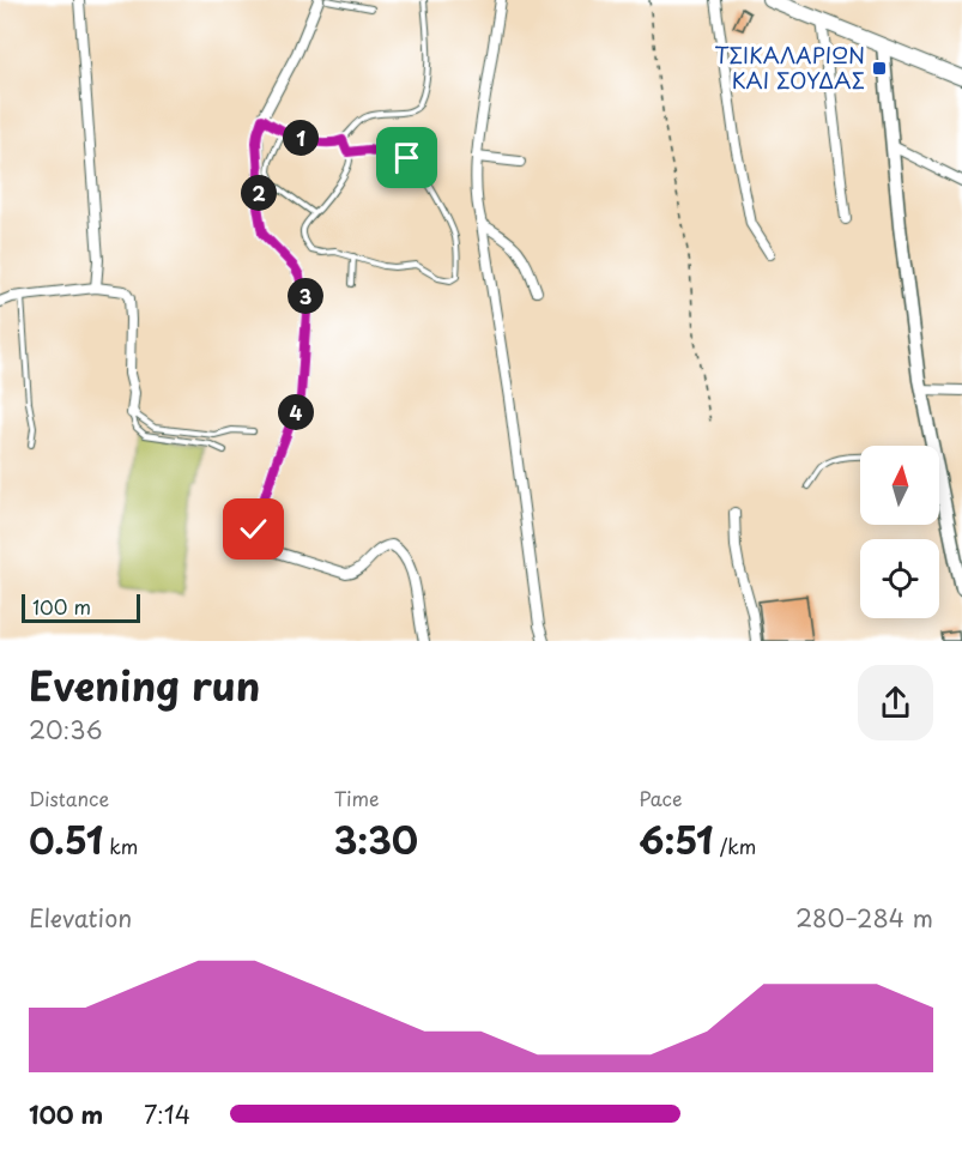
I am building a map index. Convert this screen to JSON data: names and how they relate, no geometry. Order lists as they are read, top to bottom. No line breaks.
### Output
{"places":{"transit":["ΤΣΙΚΑΛΑΡΙΩΝ ΚΑΙ ΣΟΥΔΑΣ"]},"scale_bar":"100 m","north":"top","page":{"pins":["1","2","3","4"],"scale":"100 m","heading":["Evening run","20:36"],"stats":[["Distance","0.51 km"],["Time","3:30"],["Pace","6:51 /km"]],"chart":["Elevation","280–284 m"],"list":[{"name":"100 m","note":"7:14"}]}}
